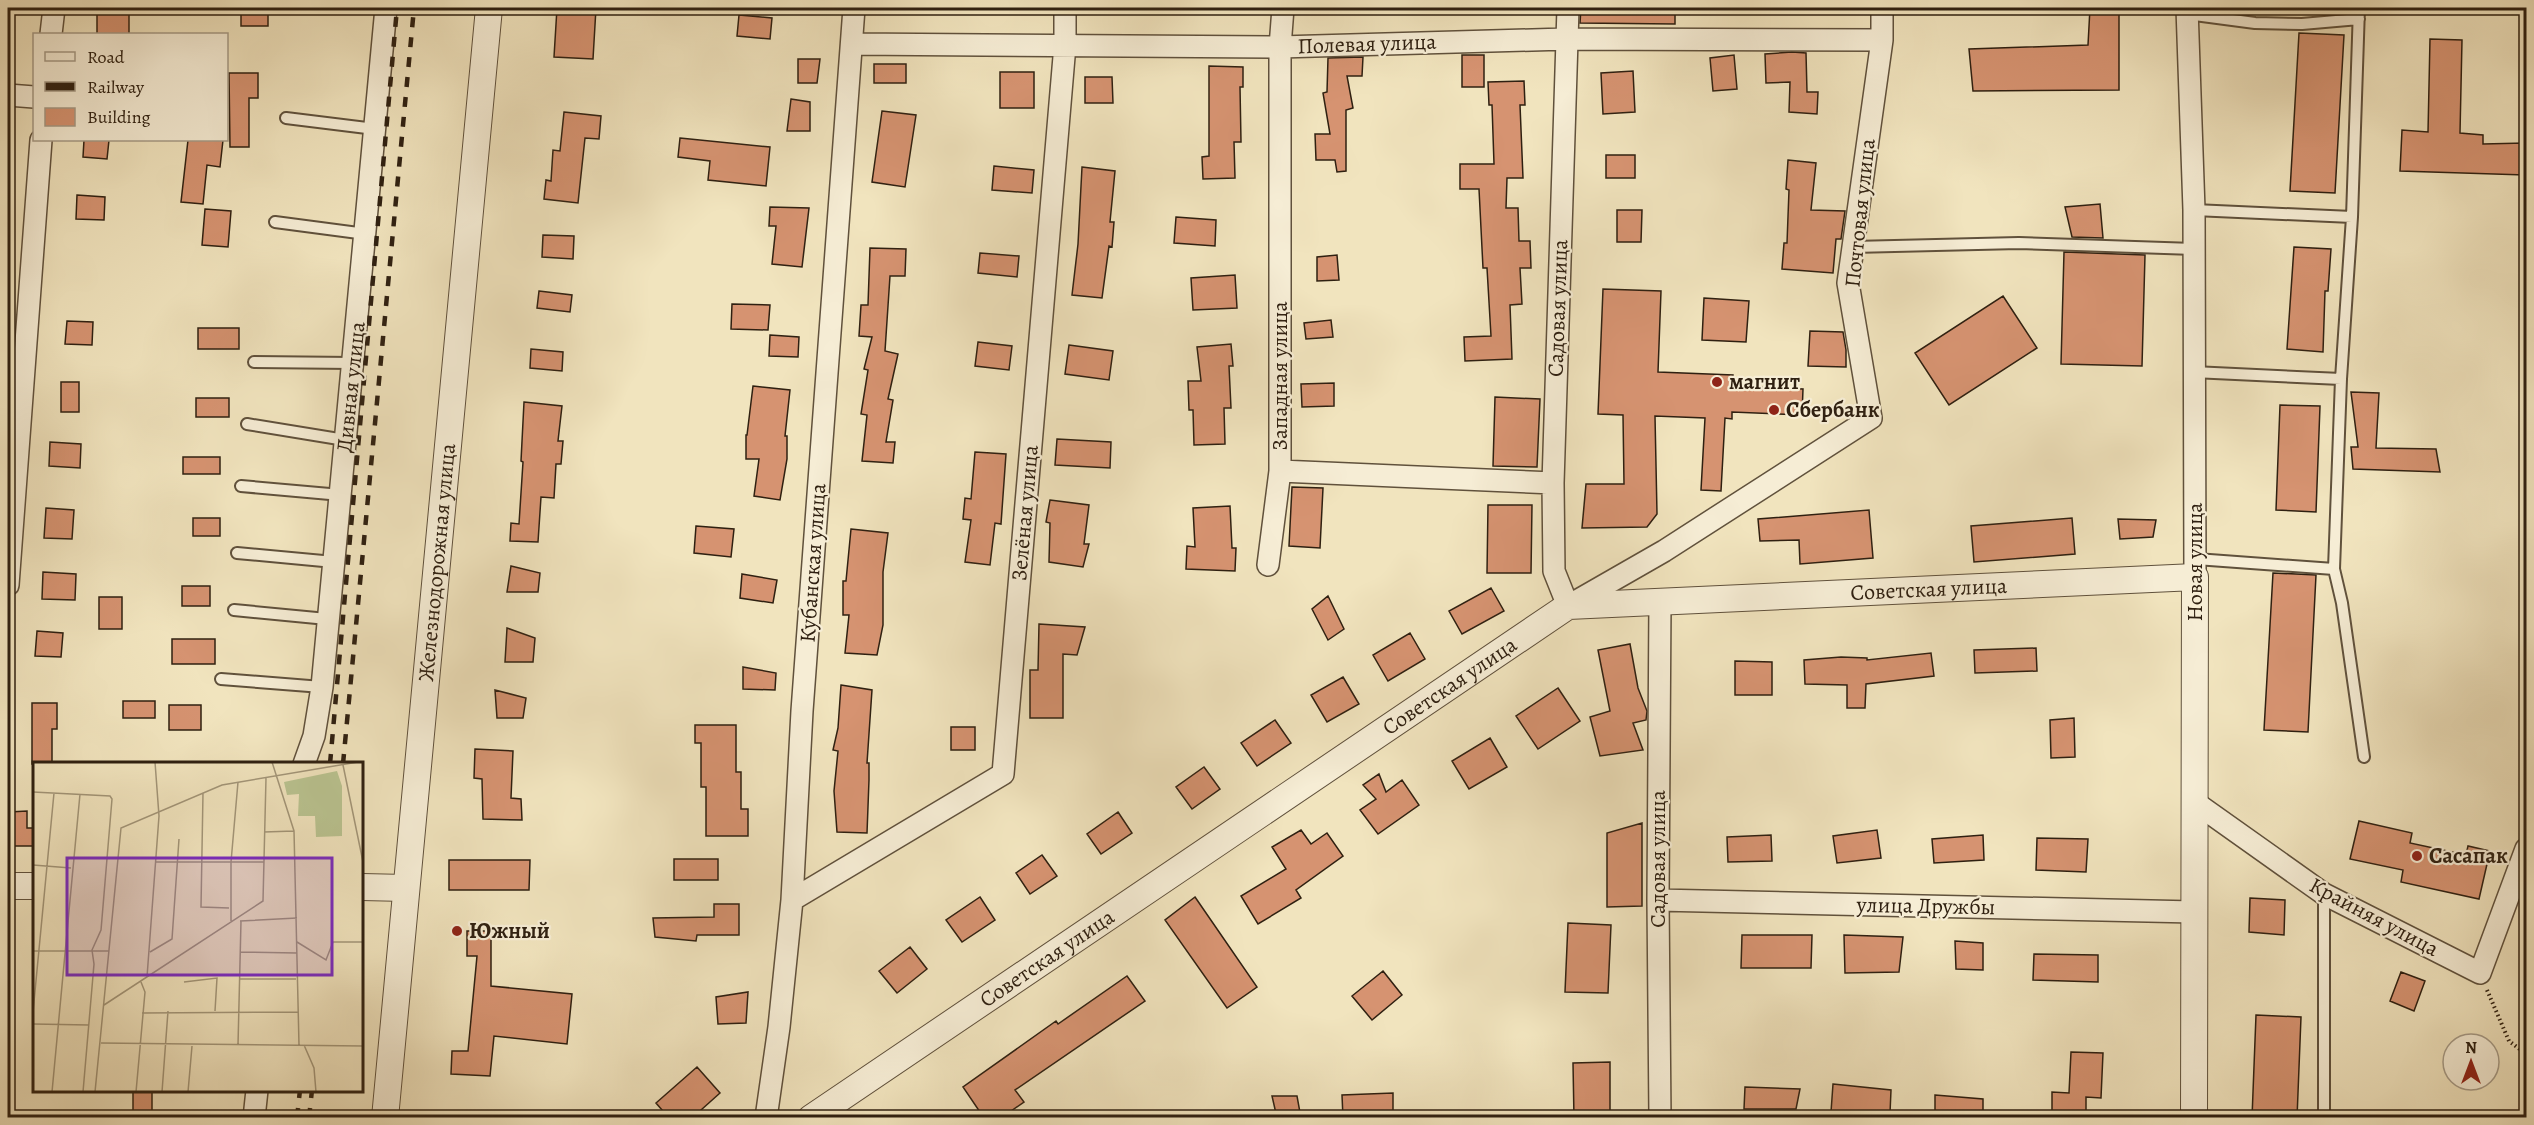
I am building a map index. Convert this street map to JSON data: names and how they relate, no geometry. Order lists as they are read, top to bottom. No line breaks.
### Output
{"streets":{"street":["Полевая улица","Почтовая улица","Садовая улица","Западная улица","Дивная улица","Зелёная улица","Железнодорожная улица","Новая улица","Кубанская улица","Советская улица","улица Дружбы","Крайняя улица"]},"crossings":[["Полевая улица","Почтовая улица"],["Полевая улица","Садовая улица"],["Полевая улица","Западная улица"],["Полевая улица","Зелёная улица"],["Полевая улица","Кубанская улица"],["Почтовая улица","Садовая улица"],["Почтовая улица","Советская улица"],["Садовая улица","Западная улица"],["Садовая улица","Советская улица"],["Садовая улица","улица Дружбы"],["Зелёная улица","Кубанская улица"],["Новая улица","Советская улица"],["Новая улица","улица Дружбы"],["Новая улица","Крайняя улица"]],"places":["магнит","Сбербанк","Сасапак","Южный"],"legend":["Road","Railway","Building"],"north":"top"}
